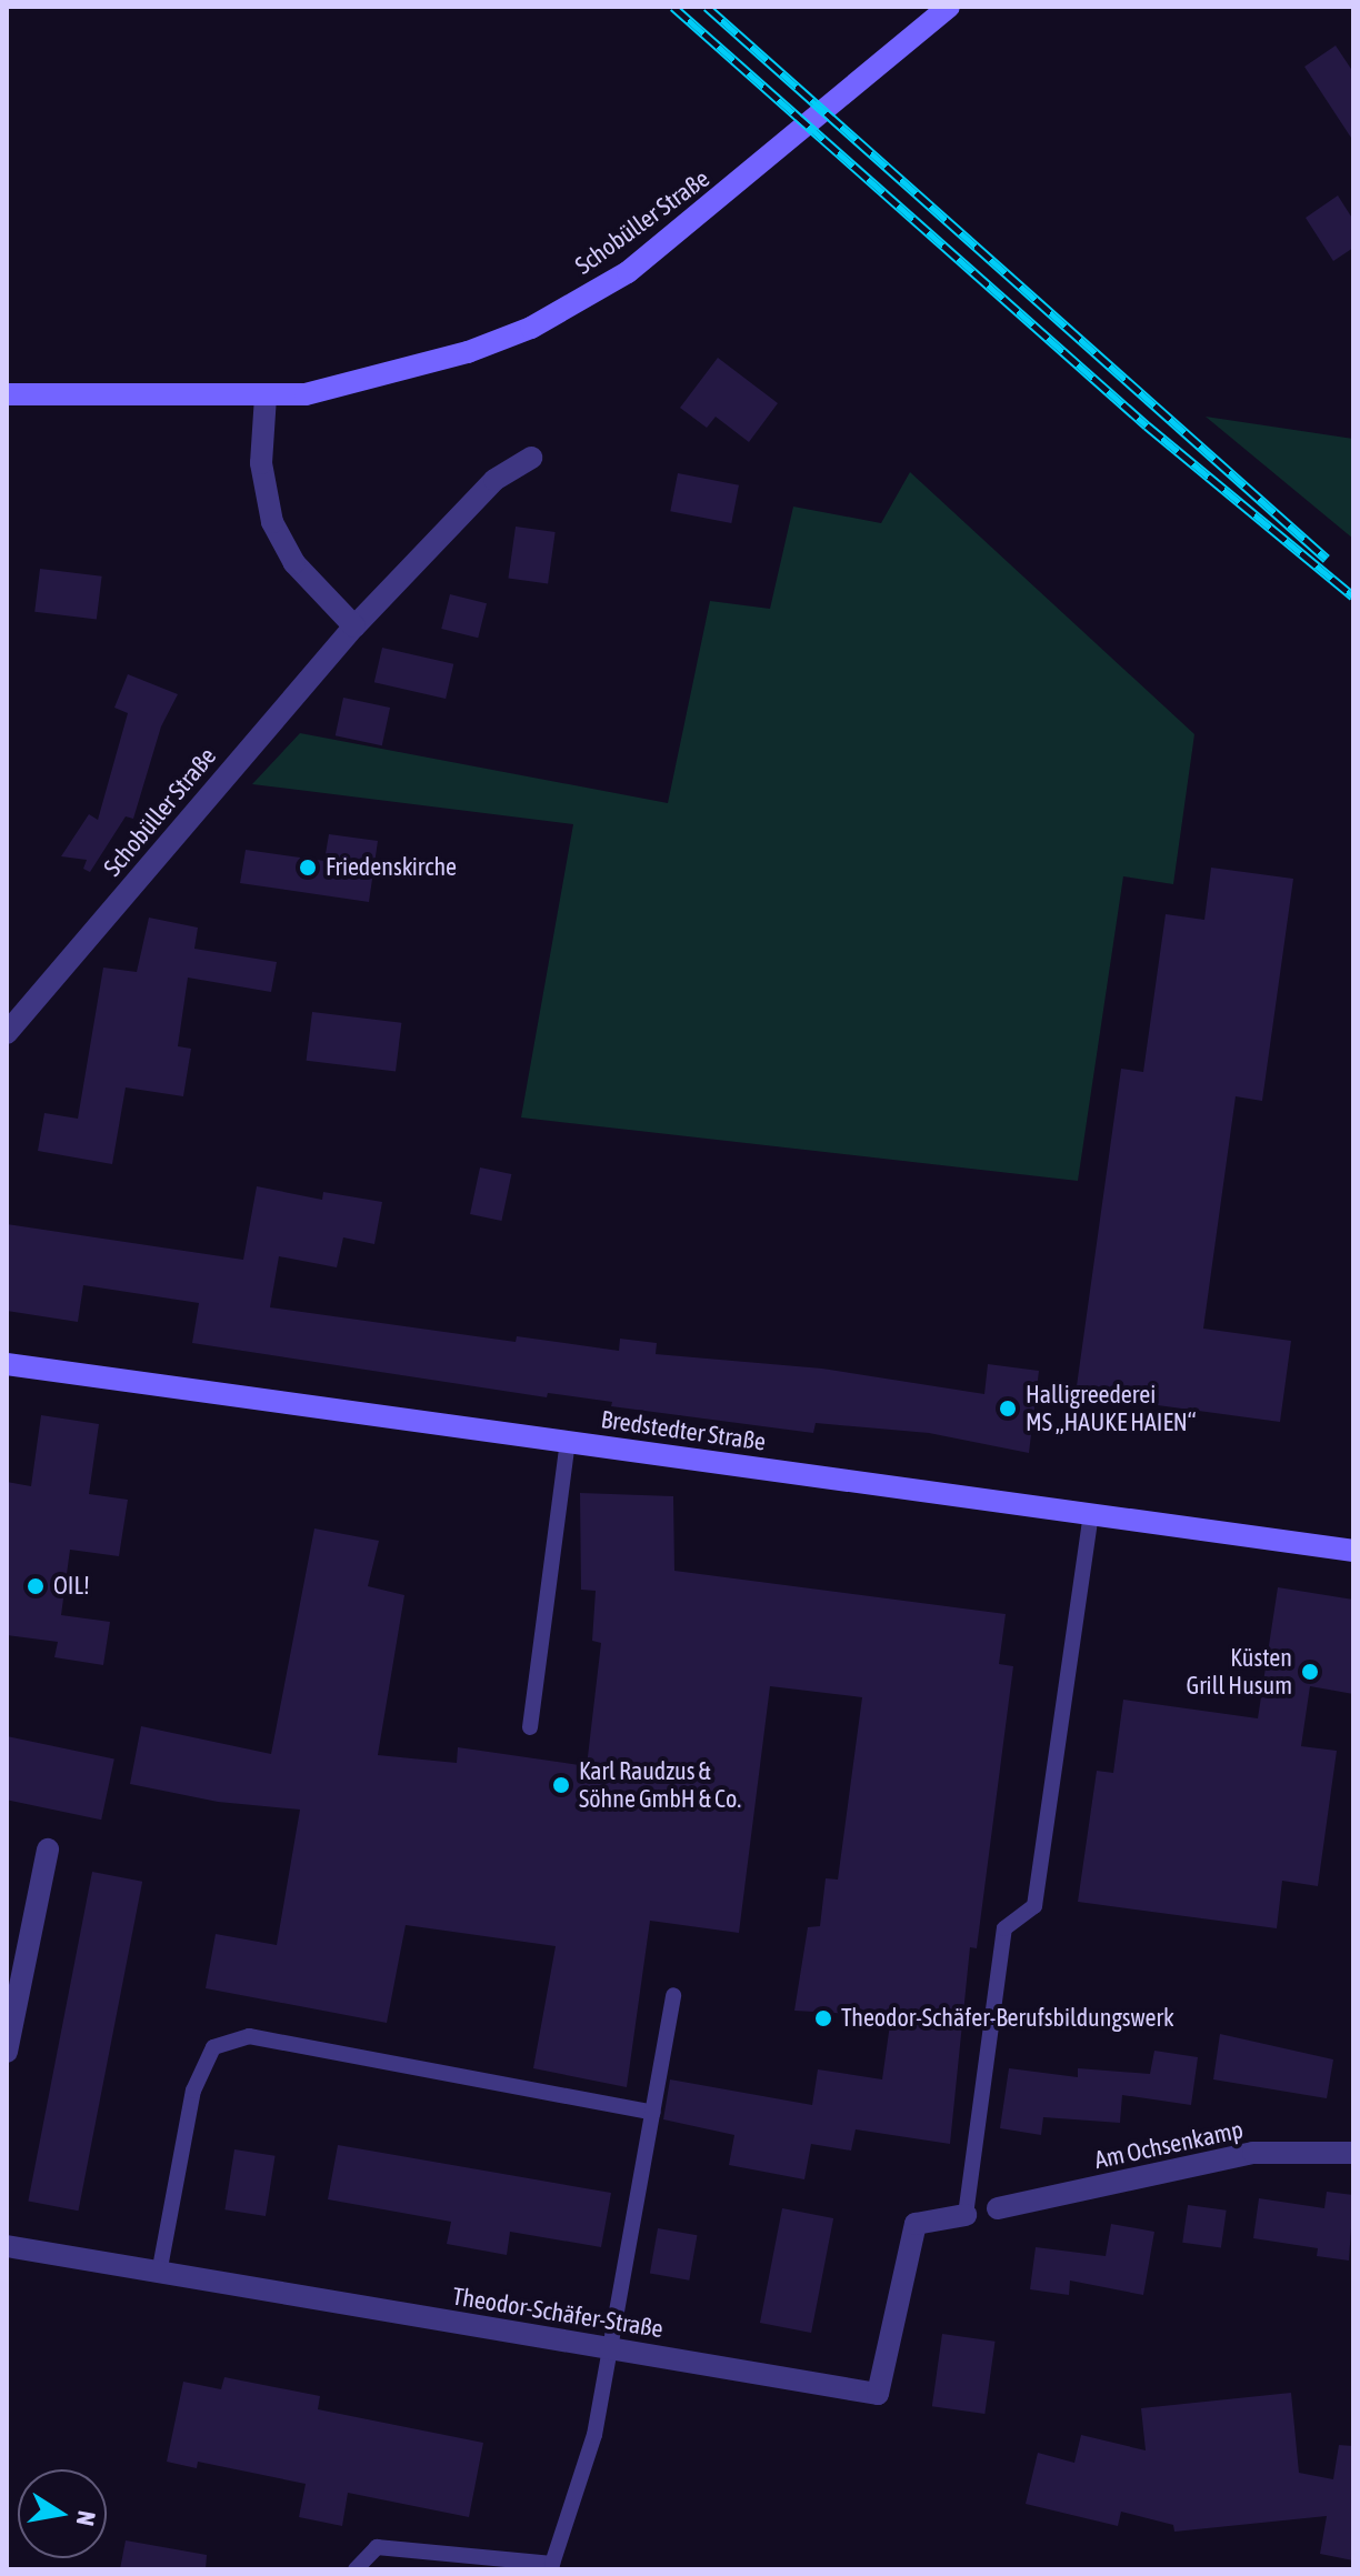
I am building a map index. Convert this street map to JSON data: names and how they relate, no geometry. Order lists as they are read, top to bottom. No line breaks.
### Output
{"streets":{"main road":["Schobüller Straße","Bredstedter Straße"],"street":["Am Ochsenkamp","Theodor-Schäfer-Straße"]},"places":["Friedenskirche","Halligreederei MS „HAUKE HAIEN“","OIL!","Küsten Grill Husum","Karl Raudzus & Söhne GmbH & Co.","Theodor-Schäfer-Berufsbildungswerk"],"north":"right"}
